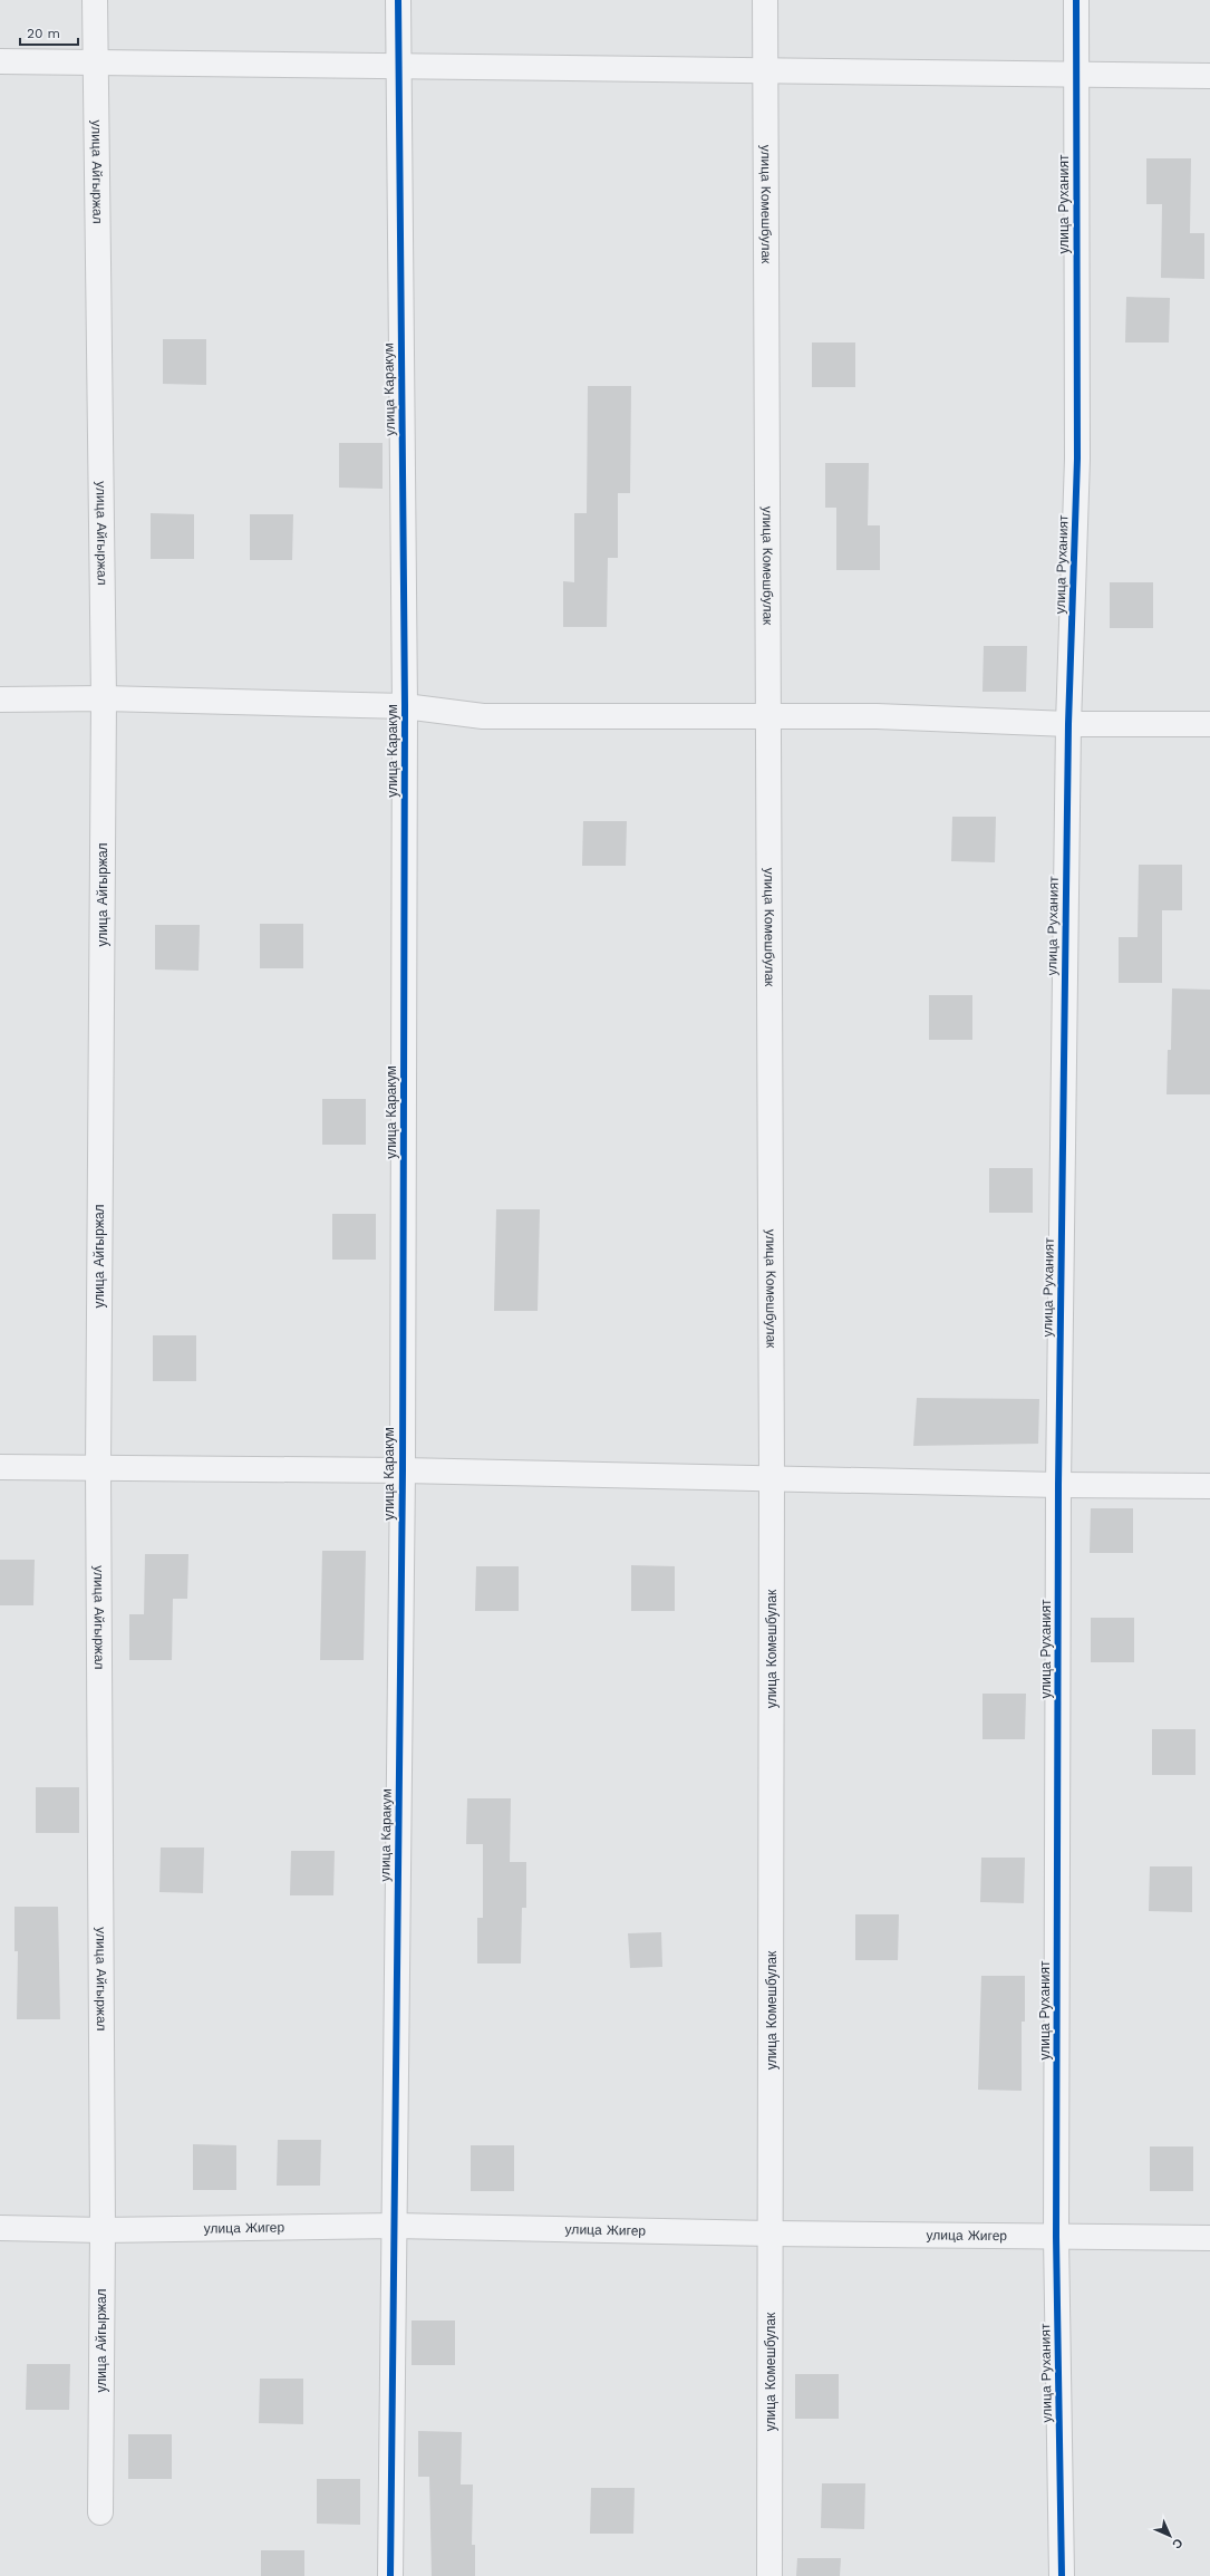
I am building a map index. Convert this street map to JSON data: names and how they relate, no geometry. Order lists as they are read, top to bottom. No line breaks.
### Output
{"streets":{"street":["улица Айгыржал","улица Комешбулак","улица Руханият","улица Каракум","улица Жигер"]},"crossings":[["улица Айгыржал","улица Жигер"],["улица Комешбулак","улица Жигер"],["улица Руханият","улица Жигер"],["улица Каракум","улица Жигер"]],"scale_bar":"20 m","north":"bottom right"}
